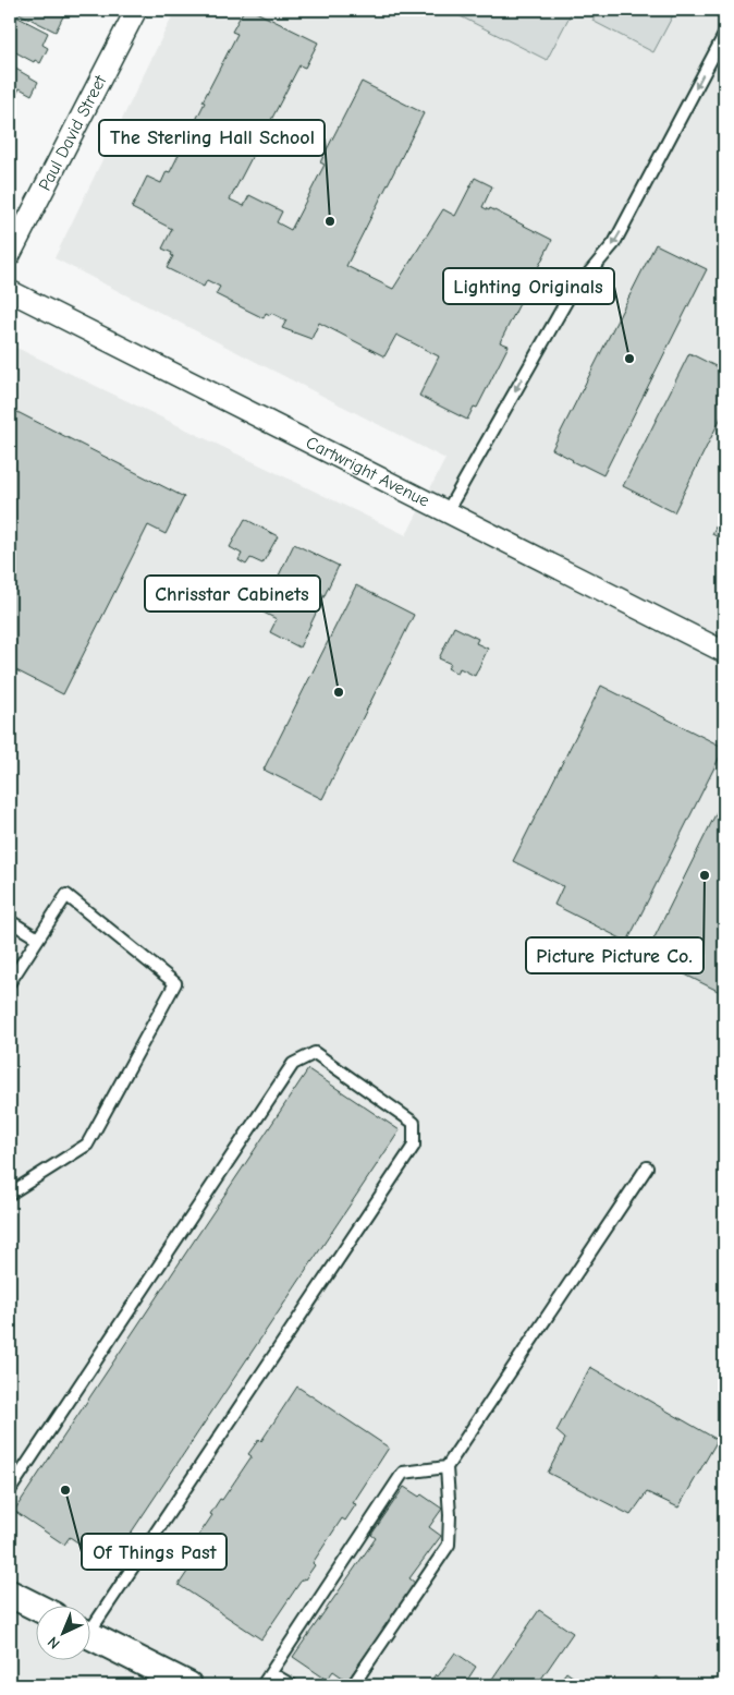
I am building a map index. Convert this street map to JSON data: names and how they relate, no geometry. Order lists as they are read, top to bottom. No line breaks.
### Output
{"streets":{"street":["Paul David Street","Cartwright Avenue"]},"places":["The Sterling Hall School","Lighting Originals","Chrisstar Cabinets","Picture Picture Co.","Of Things Past"],"north":"bottom left"}
